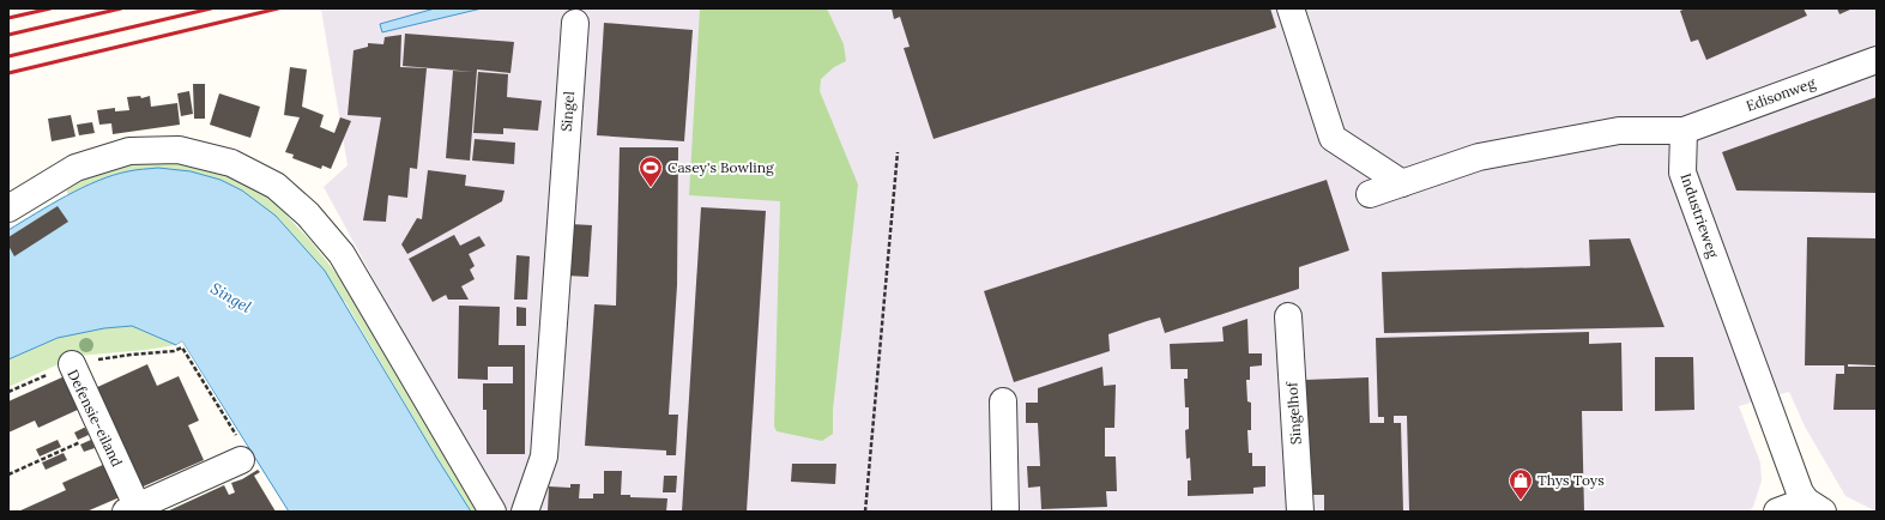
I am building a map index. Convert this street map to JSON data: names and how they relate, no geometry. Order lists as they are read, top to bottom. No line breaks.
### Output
{"streets":{"street":["Edisonweg","Singel","Industrieweg","Singelhof","Defensie-eiland"]},"crossings":[["Edisonweg","Industrieweg"]],"water":["Singel"],"places":{"sports":["Casey's Bowling"],"shop":["Thys Toys"]}}
